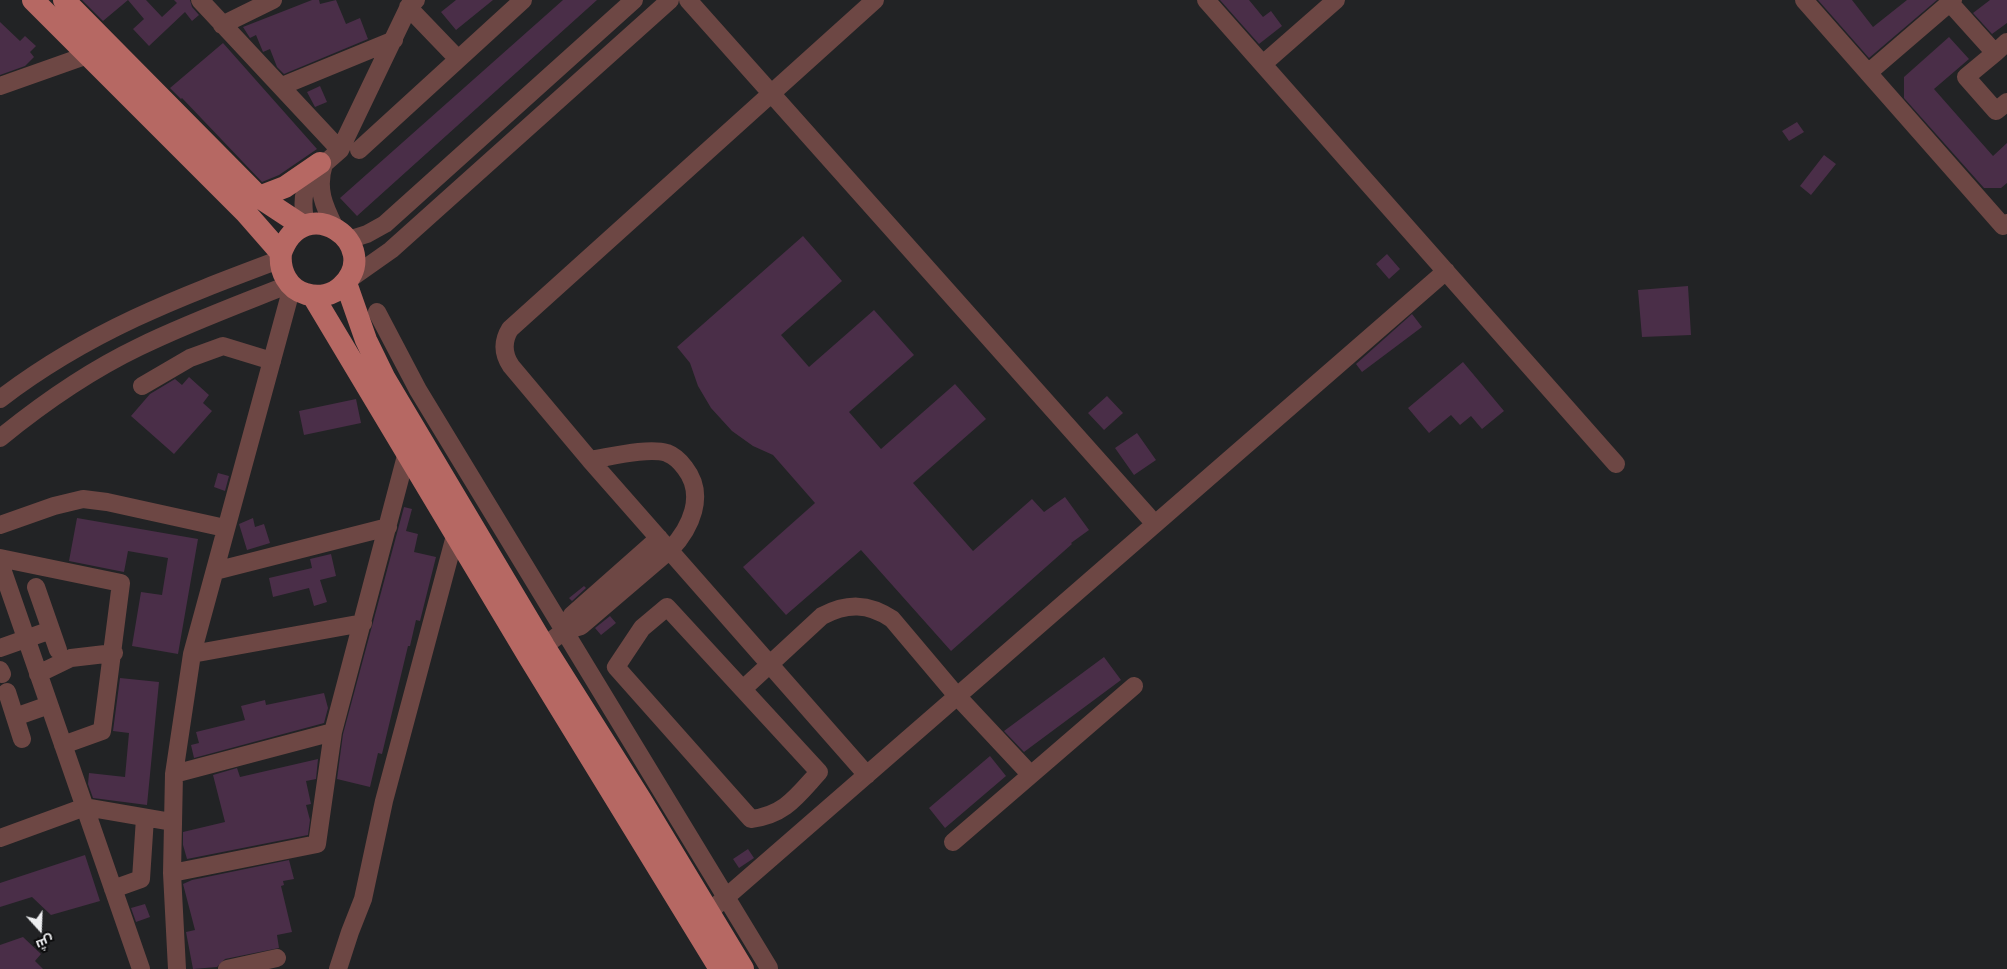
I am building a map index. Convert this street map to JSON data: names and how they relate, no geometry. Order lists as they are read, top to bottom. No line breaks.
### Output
{"north":"bottom"}
